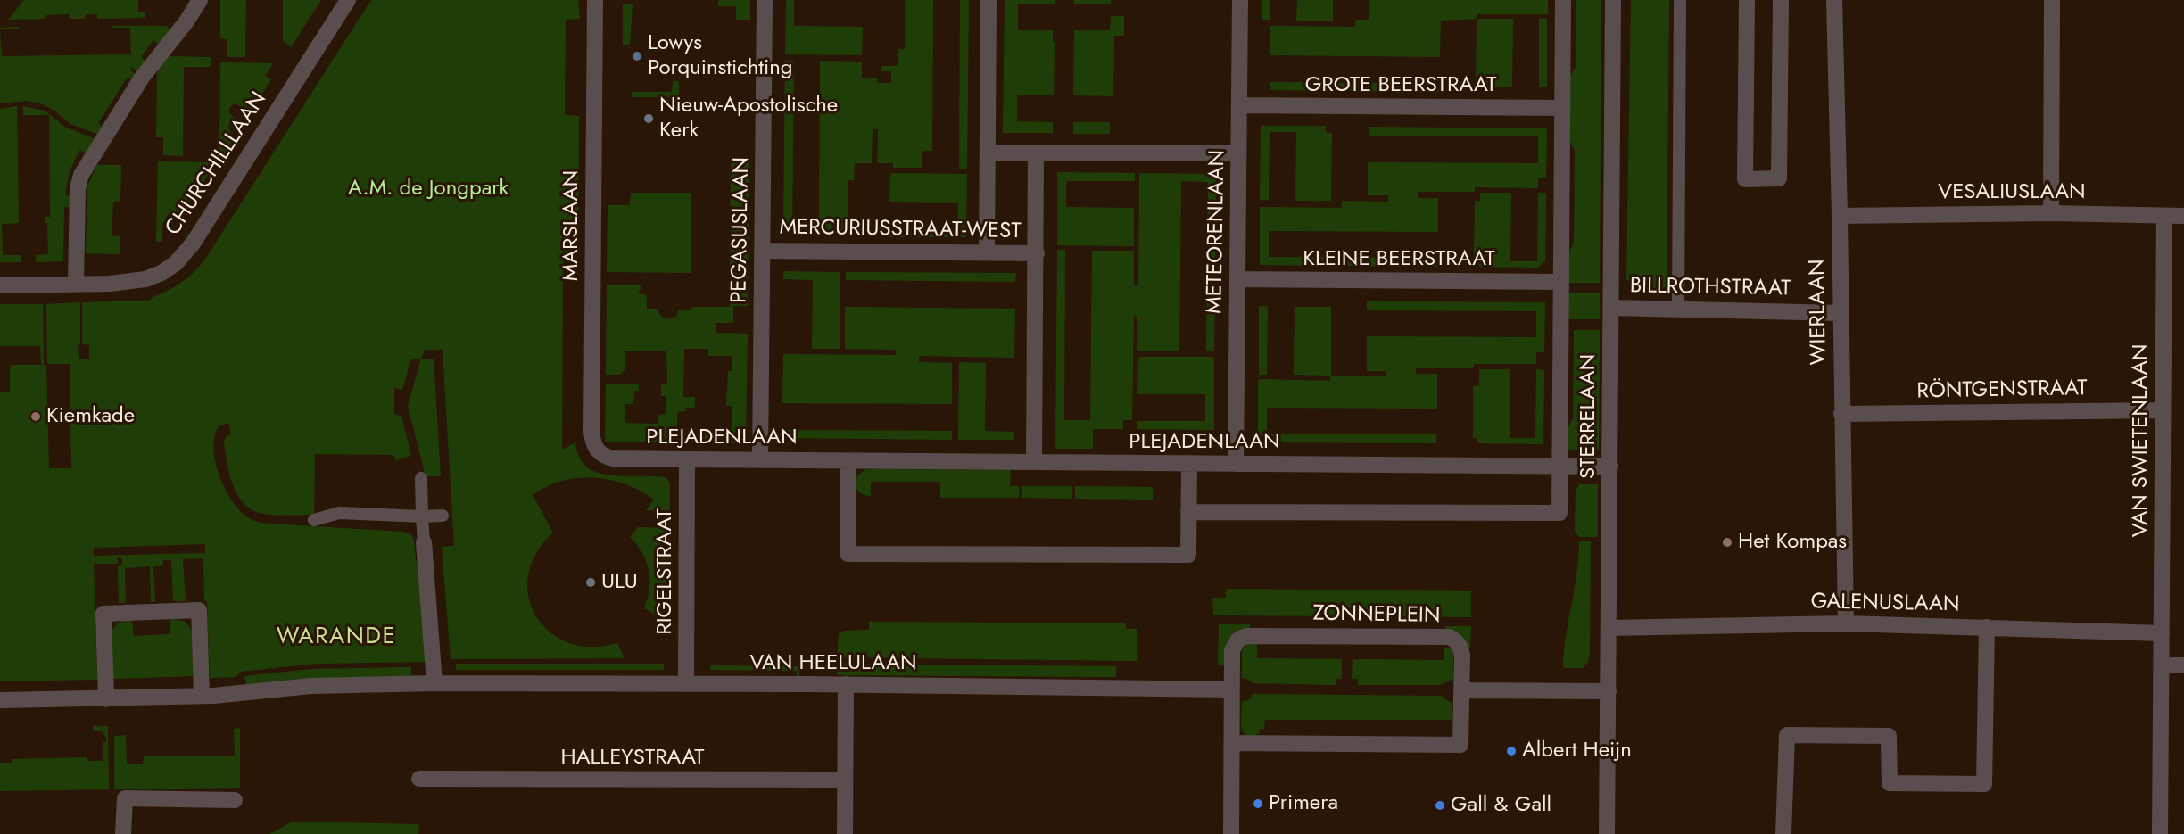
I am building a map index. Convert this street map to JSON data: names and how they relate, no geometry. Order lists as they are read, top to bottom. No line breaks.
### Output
{"streets":{"street":["GROTE BEERSTRAAT","CHURCHILLLAAN","VESALIUSLAAN","MARSLAAN","PEGASUSLAAN","MERCURIUSSTRAAT-WEST","METEORENLAAN","KLEINE BEERSTRAAT","BILLROTHSTRAAT","WIERLAAN","RÖNTGENSTRAAT","STERRELAAN","PLEJADENLAAN","VAN SWIETENLAAN","RIGELSTRAAT","GALENUSLAAN","ZONNEPLEIN","VAN HEELULAAN","HALLEYSTRAAT"]},"crossings":[["GROTE BEERSTRAAT","METEORENLAAN"],["GROTE BEERSTRAAT","STERRELAAN"],["VESALIUSLAAN","WIERLAAN"],["VESALIUSLAAN","VAN SWIETENLAAN"],["MARSLAAN","PLEJADENLAAN"],["PEGASUSLAAN","MERCURIUSSTRAAT-WEST"],["PEGASUSLAAN","PLEJADENLAAN"],["METEORENLAAN","KLEINE BEERSTRAAT"],["METEORENLAAN","PLEJADENLAAN"],["KLEINE BEERSTRAAT","STERRELAAN"],["BILLROTHSTRAAT","WIERLAAN"],["BILLROTHSTRAAT","STERRELAAN"],["WIERLAAN","RÖNTGENSTRAAT"],["WIERLAAN","GALENUSLAAN"],["RÖNTGENSTRAAT","VAN SWIETENLAAN"],["STERRELAAN","PLEJADENLAAN"],["STERRELAAN","GALENUSLAAN"],["PLEJADENLAAN","RIGELSTRAAT"],["VAN SWIETENLAAN","GALENUSLAAN"],["RIGELSTRAAT","VAN HEELULAAN"],["ZONNEPLEIN","VAN HEELULAAN"]],"districts":["WARANDE"],"parks":["A.M. de Jongpark"],"places":["Lowys Porquinstichting","Nieuw-Apostolische Kerk","Kiemkade","Het Kompas","ULU","Albert Heijn","Primera","Gall & Gall"]}
